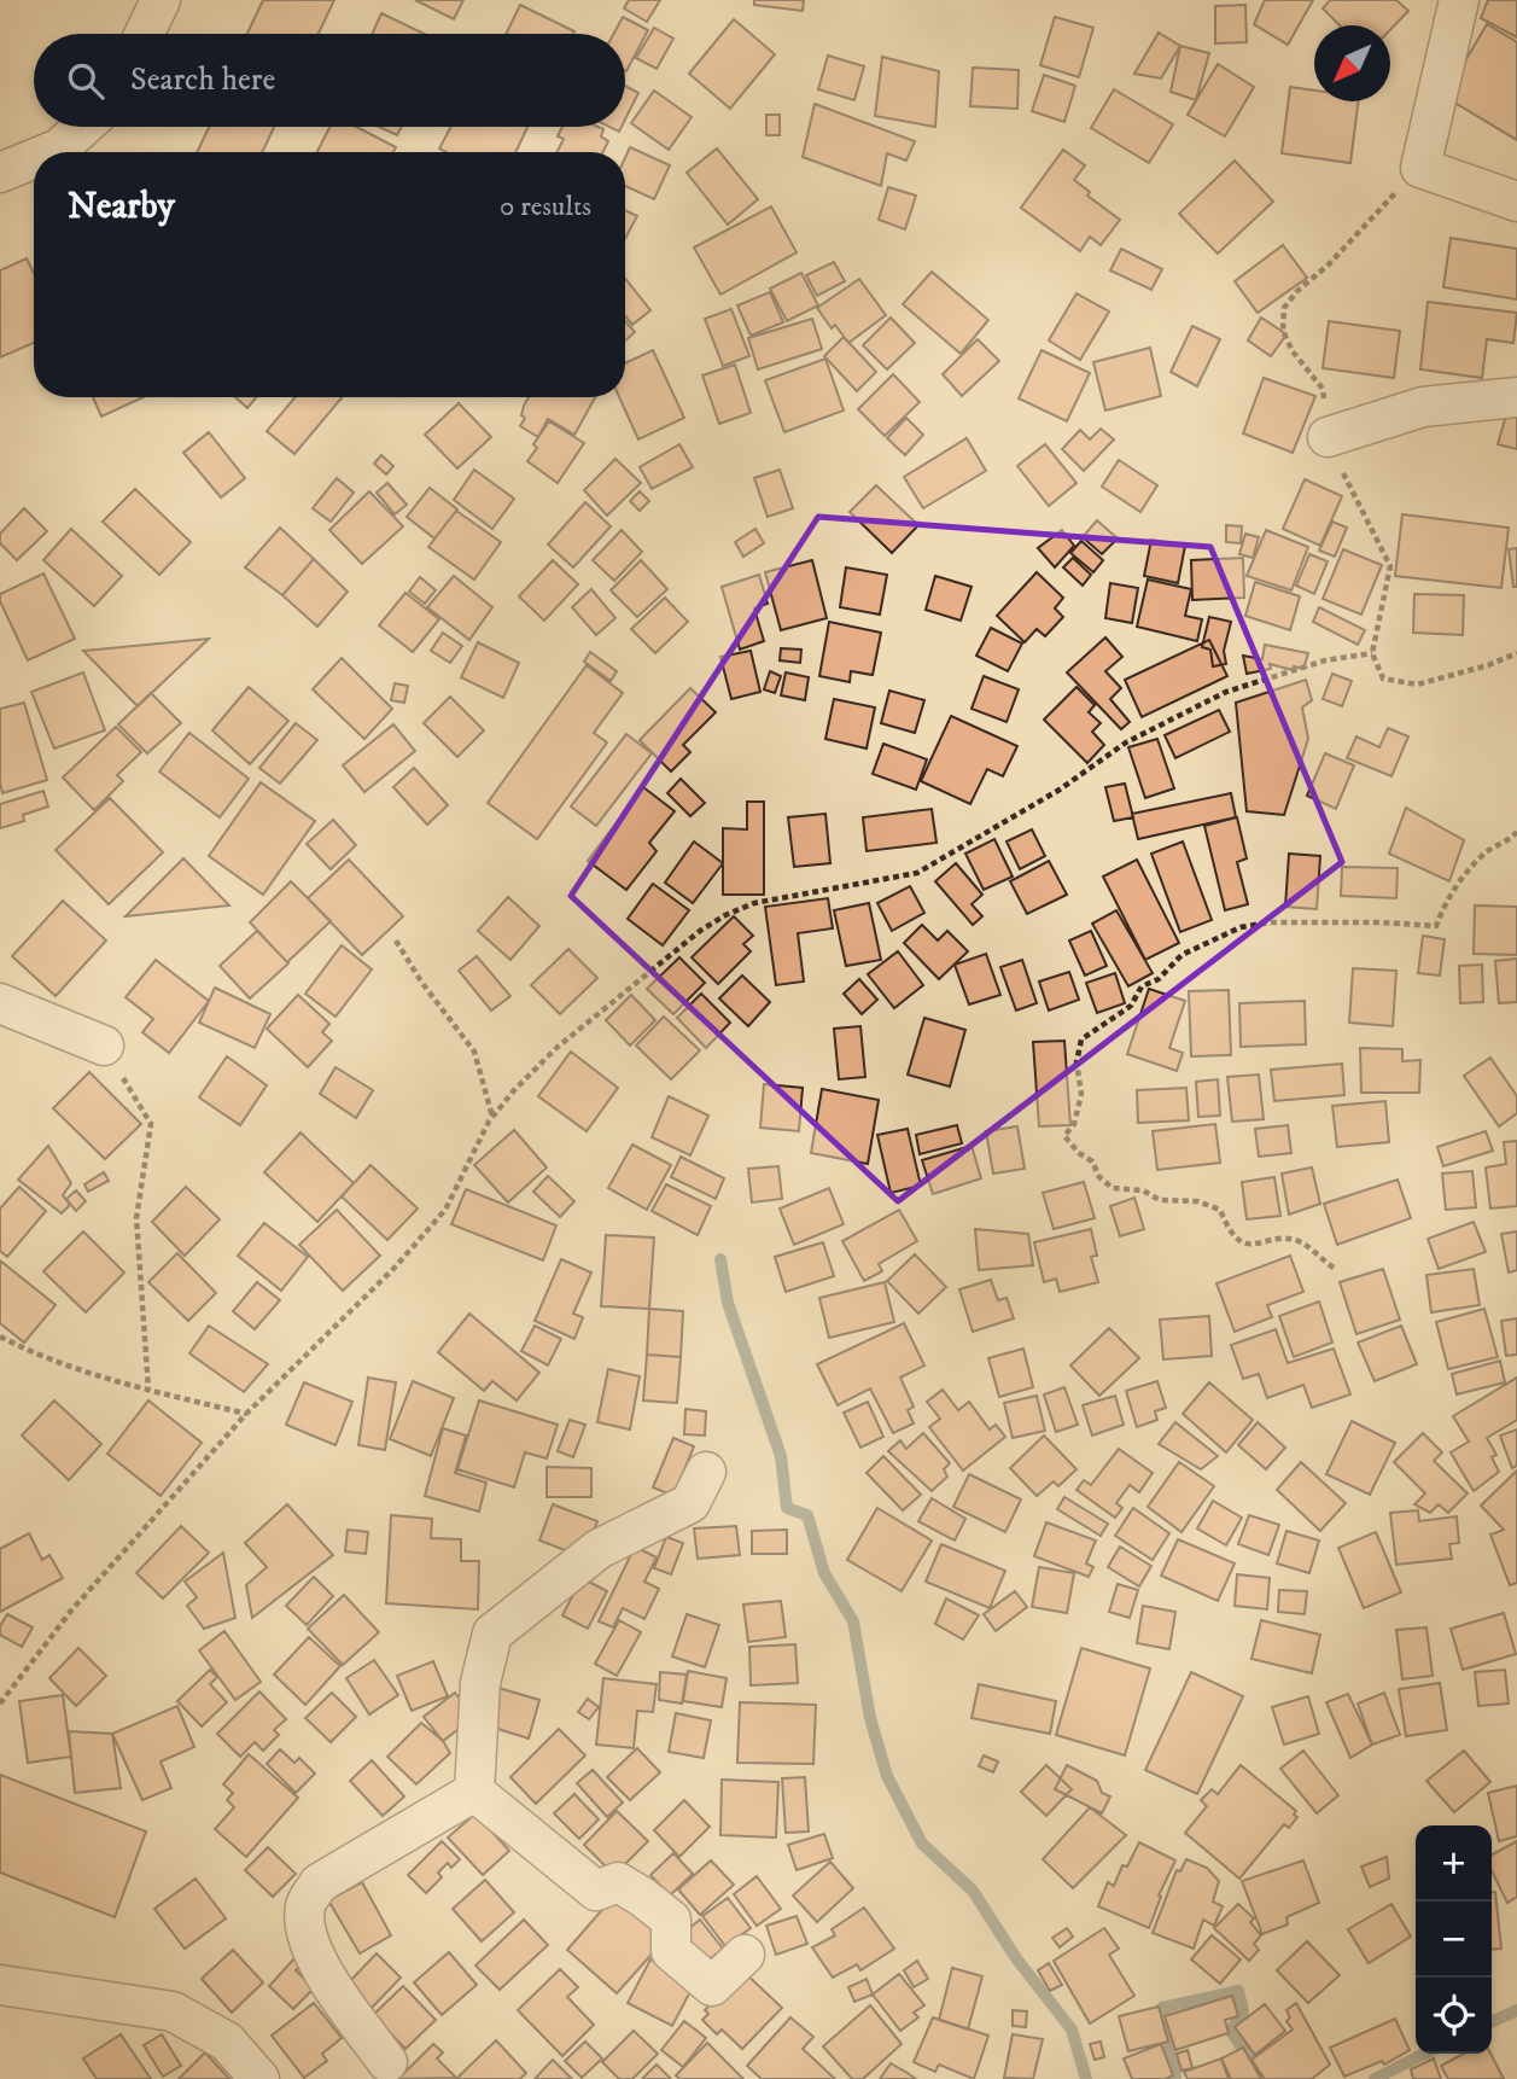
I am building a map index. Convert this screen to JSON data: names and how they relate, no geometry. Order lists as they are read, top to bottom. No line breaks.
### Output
{"north":"bottom left","page":{"search":"Search here","heading":["Nearby","0 results"],"map_buttons":["+","−"]}}
